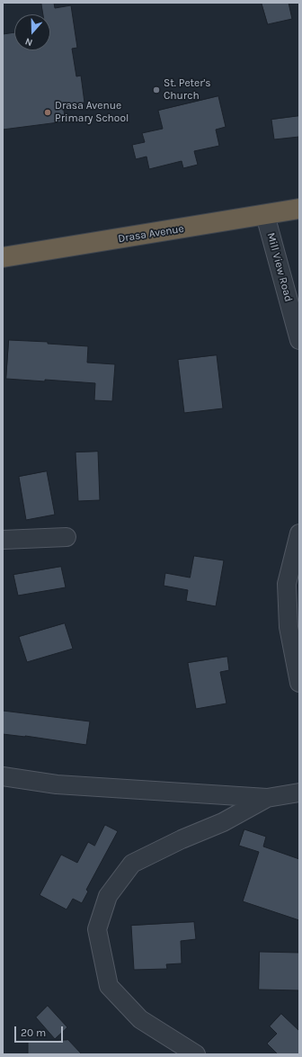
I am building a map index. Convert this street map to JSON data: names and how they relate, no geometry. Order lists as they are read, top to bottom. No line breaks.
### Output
{"streets":{"highway":["Drasa Avenue"],"street":["Mill View Road"]},"crossings":[["Drasa Avenue","Mill View Road"]],"places":["St. Peter's Church","Drasa Avenue Primary School"],"scale_bar":"20 m","north":"bottom"}
